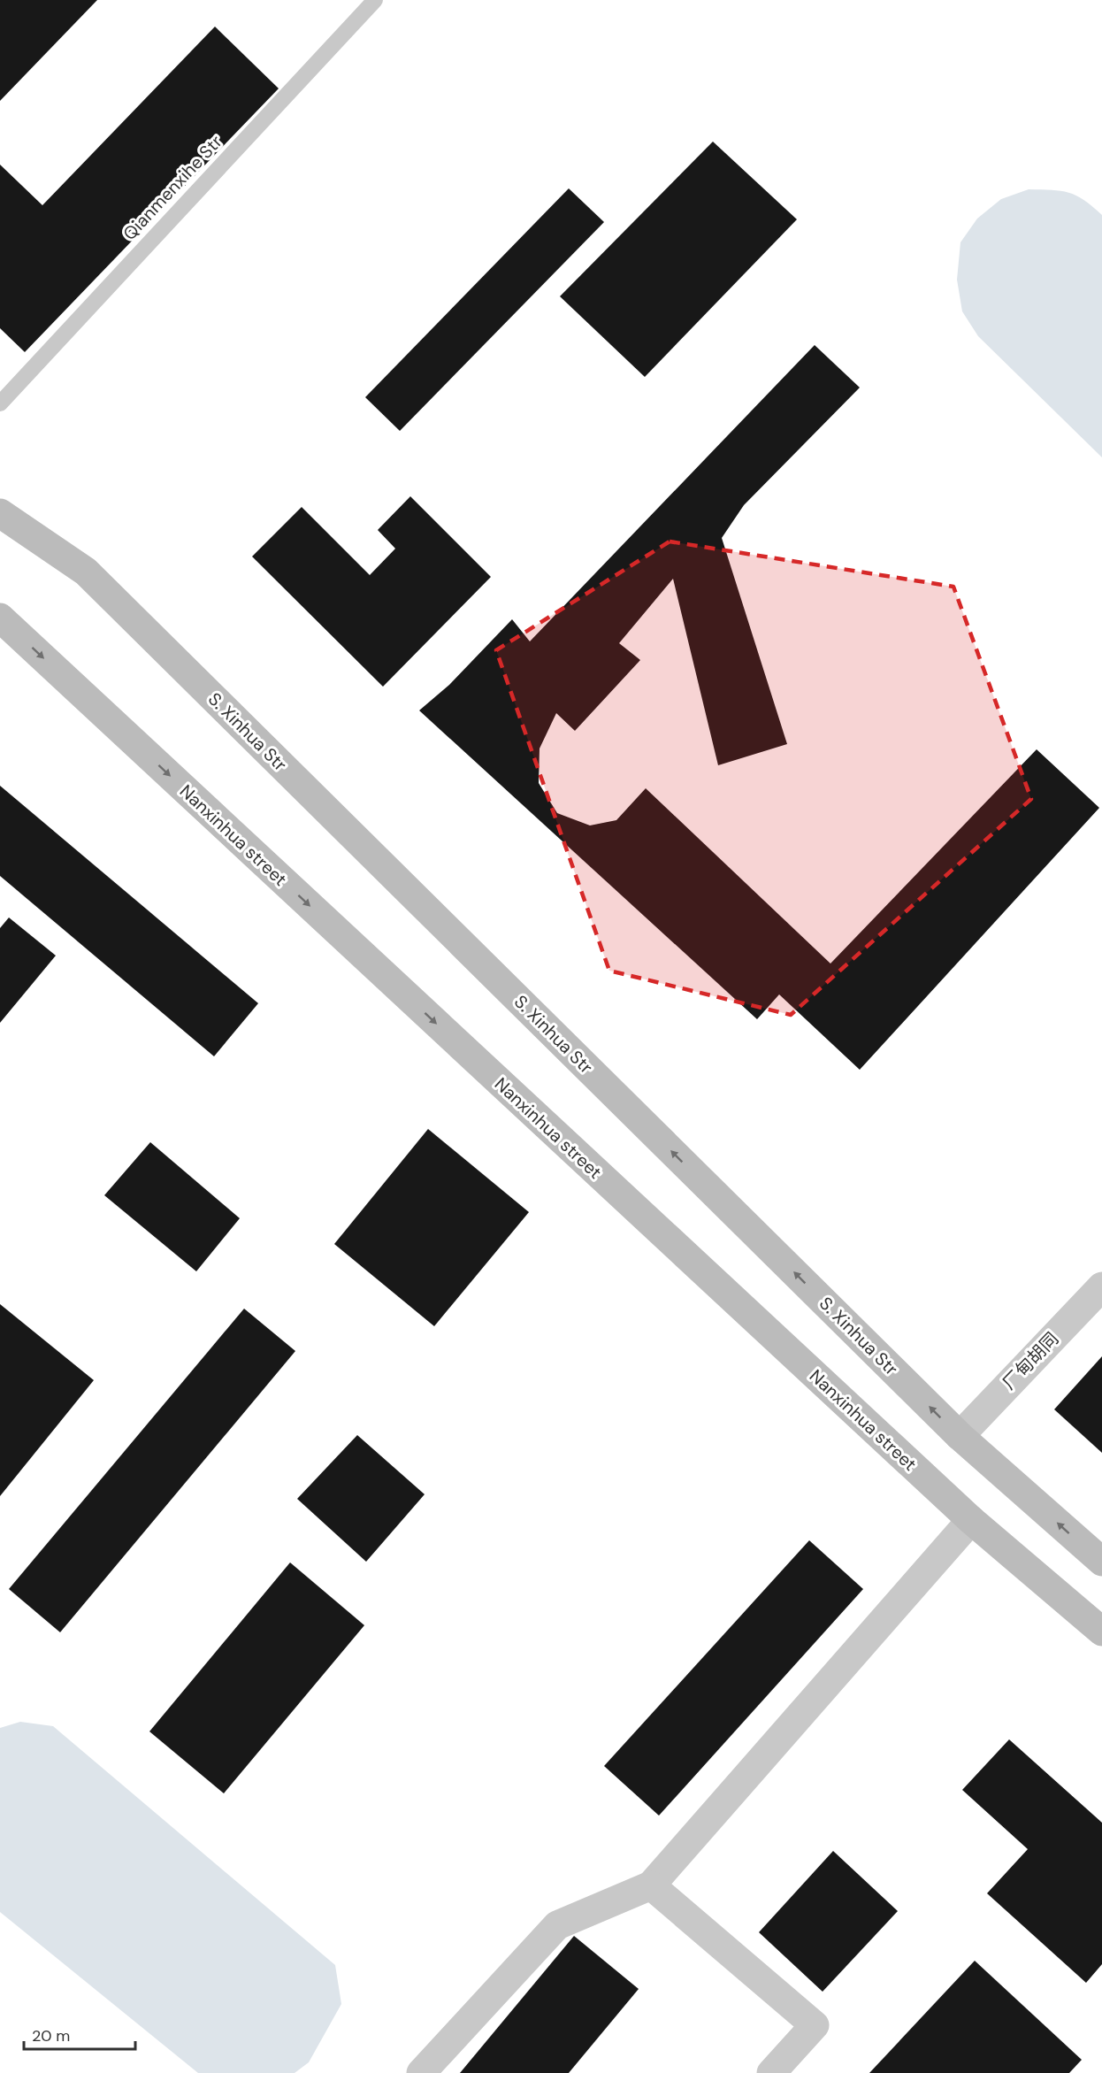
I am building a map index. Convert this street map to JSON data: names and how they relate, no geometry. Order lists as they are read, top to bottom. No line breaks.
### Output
{"streets":{"main road":["S. Xinhua Str","Nanxinhua street"],"street":["厂甸胡同"],"lane":["Qianmenxihe Str"]},"crossings":[["S. Xinhua Str","厂甸胡同"]],"one_way":["S. Xinhua Str","Nanxinhua street"],"scale_bar":"20 m"}
